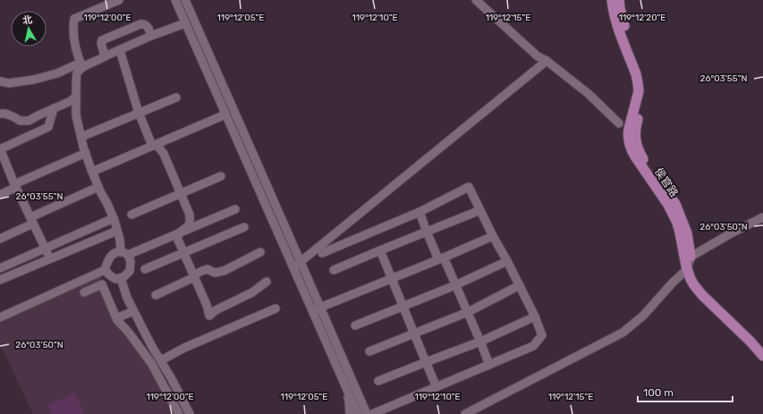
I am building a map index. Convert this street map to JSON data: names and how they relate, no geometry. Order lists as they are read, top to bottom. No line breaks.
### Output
{"streets":{"main road":["侯官路"]},"scale_bar":"100 m","north":"top","coordinates":["119°12'00\"E","119°12'05\"E","119°12'10\"E","119°12'15\"E","119°12'20\"E","26°03'55\"N","26°03'50\"N"]}
